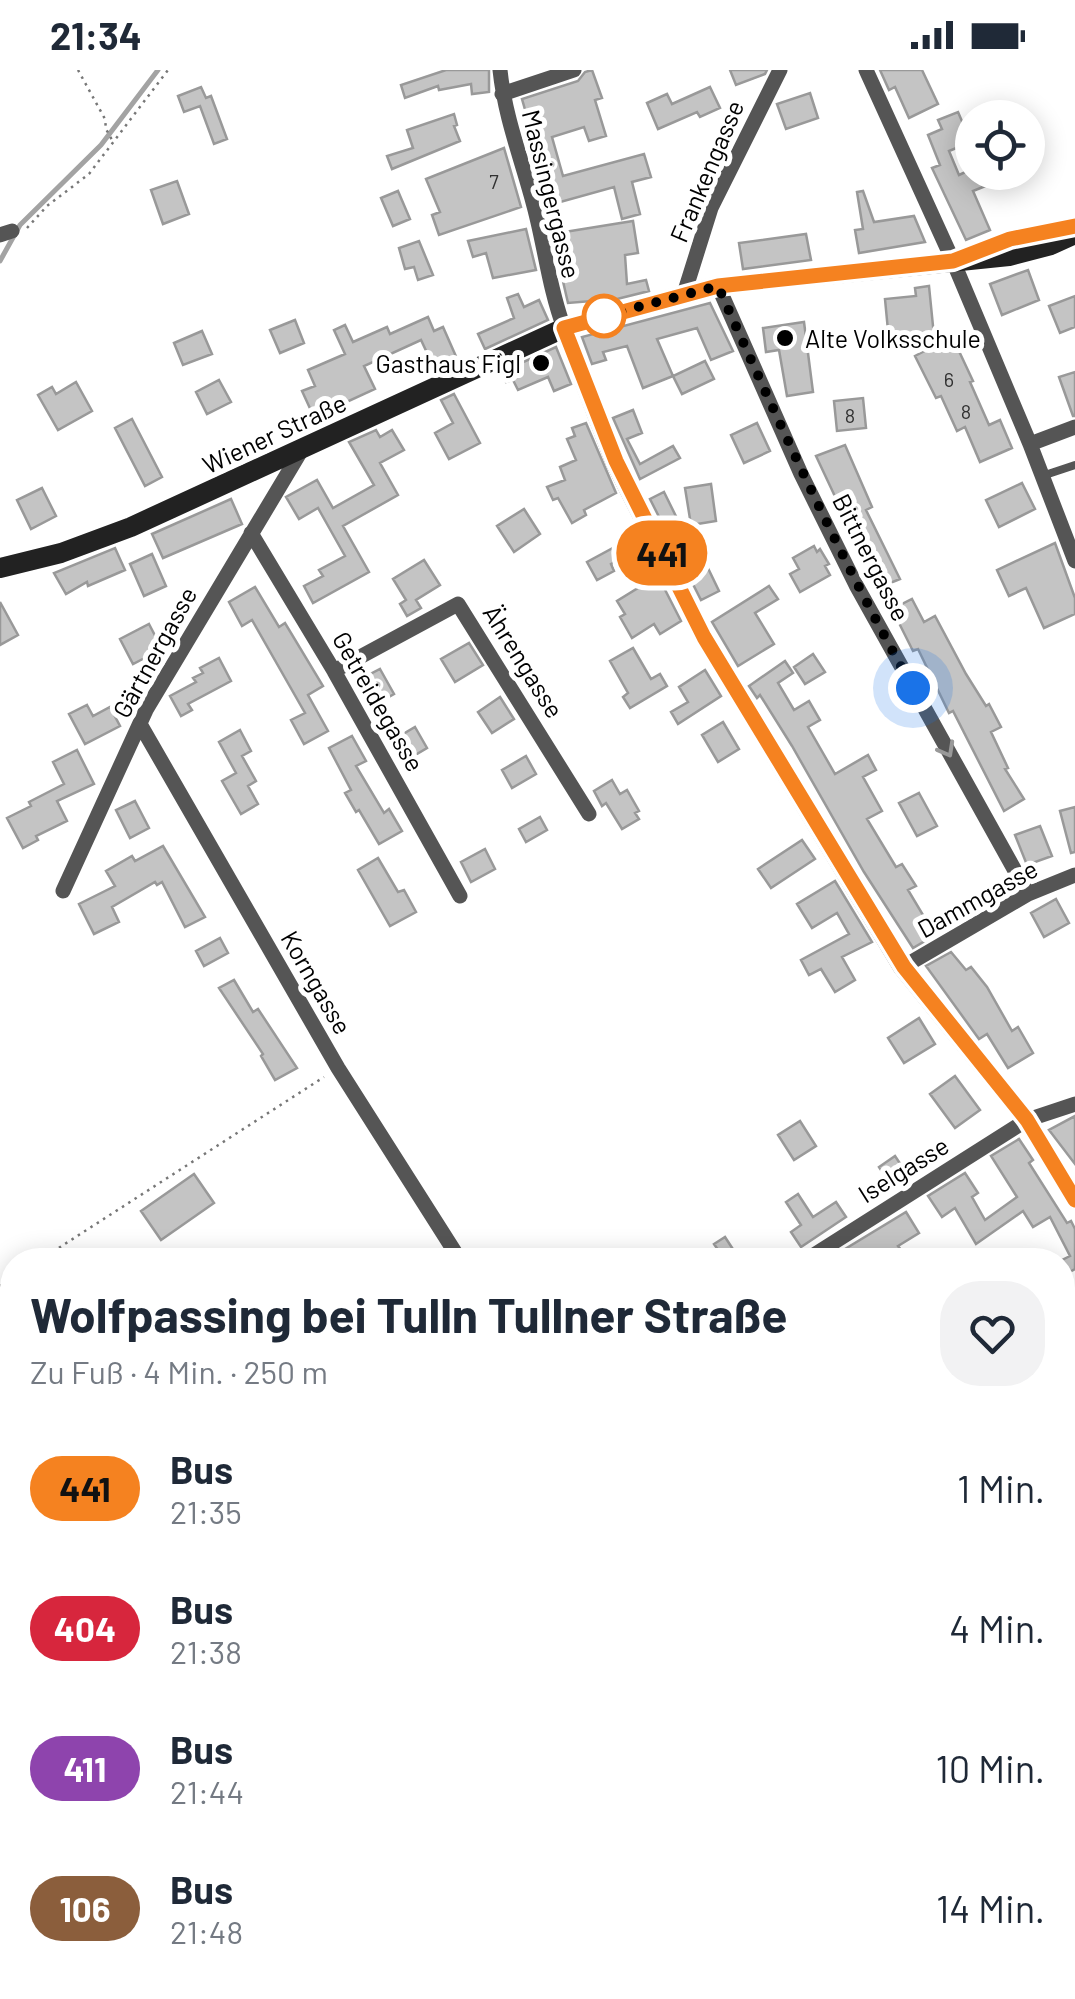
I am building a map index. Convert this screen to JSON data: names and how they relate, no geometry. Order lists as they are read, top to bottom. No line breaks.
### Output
{"streets":{"main road":["Wiener Straße"],"street":["Frankengasse","Massingergasse","Bittnergasse","Gärtnergasse","Ährengasse","Getreidegasse","Dammgasse","Korngasse","Iselgasse"]},"crossings":[["Frankengasse","Wiener Straße"],["Massingergasse","Wiener Straße"],["Wiener Straße","Bittnergasse"],["Wiener Straße","Gärtnergasse"],["Bittnergasse","Dammgasse"],["Gärtnergasse","Getreidegasse"],["Gärtnergasse","Korngasse"],["Ährengasse","Getreidegasse"]],"one_way":["Bittnergasse"],"places":["Alte Volksschule","Gasthaus Figl"],"lines":["bus line 441"],"house_numbers":["7","6","8","8"],"page":{"status":"21:34","on_map":"441","heading":["Wolfpassing bei Tulln Tullner Straße","Zu Fuß · 4 Min. · 250 m"],"list":[{"mark":"441","name":"Bus","note":"21:35","value":"1 Min."},{"mark":"404","name":"Bus","note":"21:38","value":"4 Min."},{"mark":"411","name":"Bus","note":"21:44","value":"10 Min."},{"mark":"106","name":"Bus","note":"21:48","value":"14 Min."}]}}
